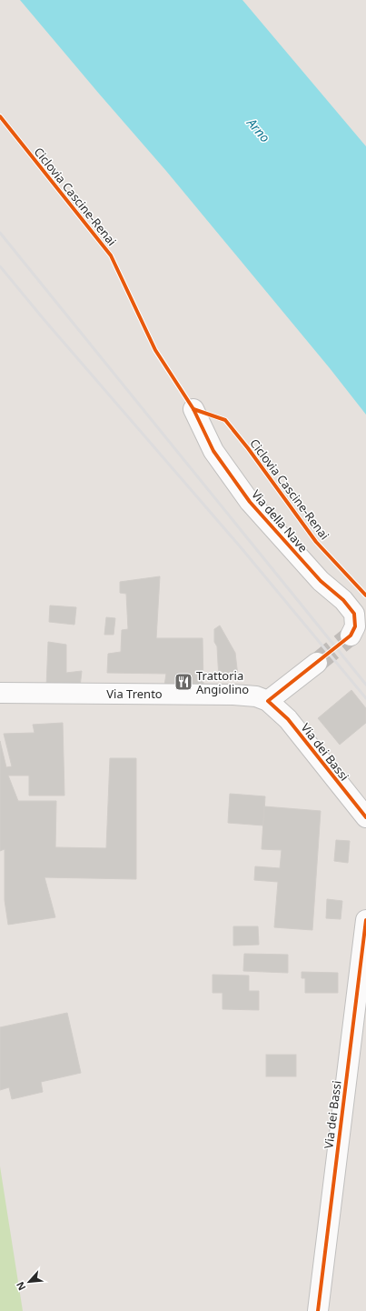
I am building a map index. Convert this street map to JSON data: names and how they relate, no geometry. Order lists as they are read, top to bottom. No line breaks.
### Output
{"streets":{"street":["Via della Nave","Via Trento","Via dei Bassi"],"cycle path":["Ciclovia Cascine-Renai"]},"crossings":[["Via Trento","Via dei Bassi"]],"water":["Arno"],"places":{"restaurant":["Trattoria Angiolino"]},"north":"bottom left"}
